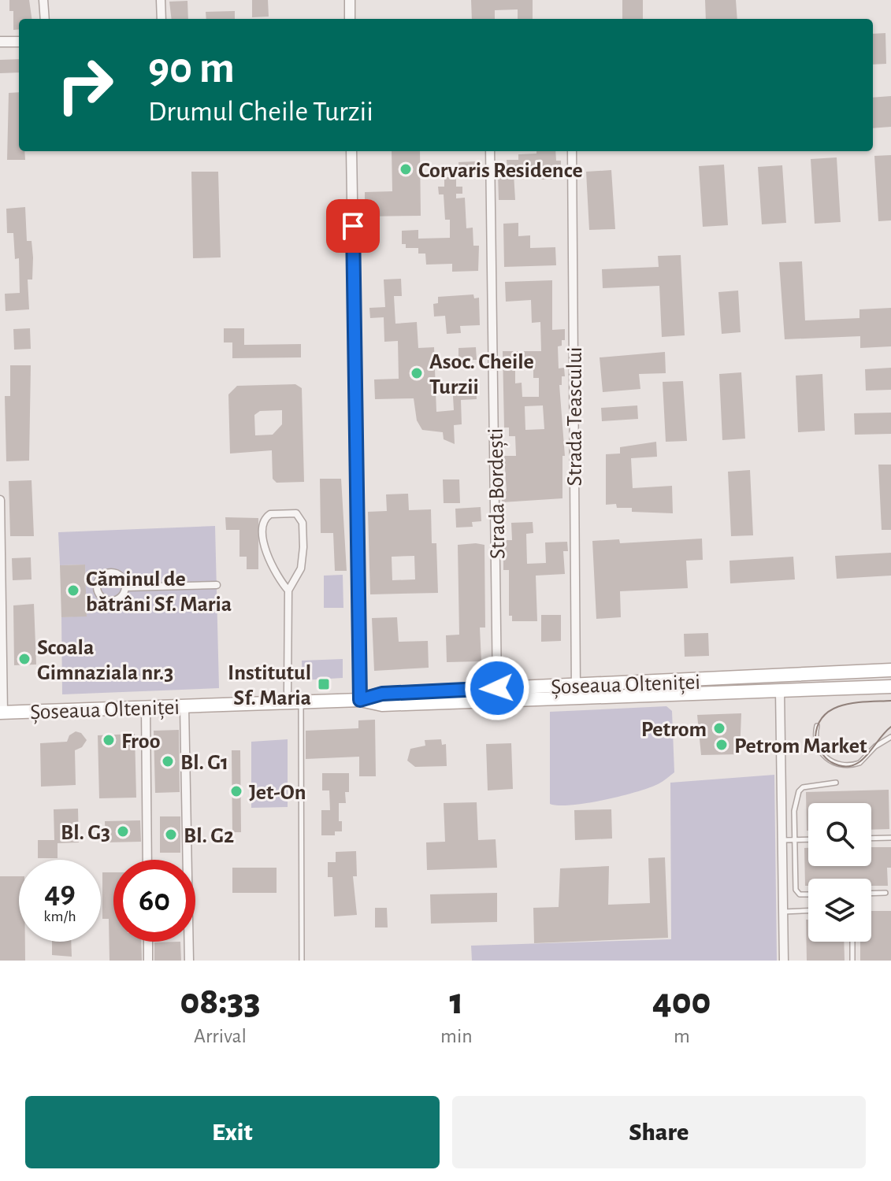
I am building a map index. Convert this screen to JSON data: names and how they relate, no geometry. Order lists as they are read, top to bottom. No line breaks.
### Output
{"streets":{"main road":["Șoseaua Olteniței"],"street":["Strada Teascului","Strada Bordești"]},"crossings":[["Strada Teascului","Șoseaua Olteniței"],["Strada Bordești","Șoseaua Olteniței"]],"places":{"other":["Corvaris Residence","Asoc. Cheile Turzii","Căminul de bătrâni Sf. Maria","Scoala Gimnaziala nr.3","Petrom","Froo","Petrom Market","Bl. G1","Jet-On","Bl. G3","Bl. G2"],"transit":["Institutul Sf. Maria"]},"page":{"turn":["90 m","Drumul Cheile Turzii"],"speed":"49 km/h","limit":"60","eta":["08:33","Arrival","1","min","400","m"],"buttons":["Exit","Share"]}}
